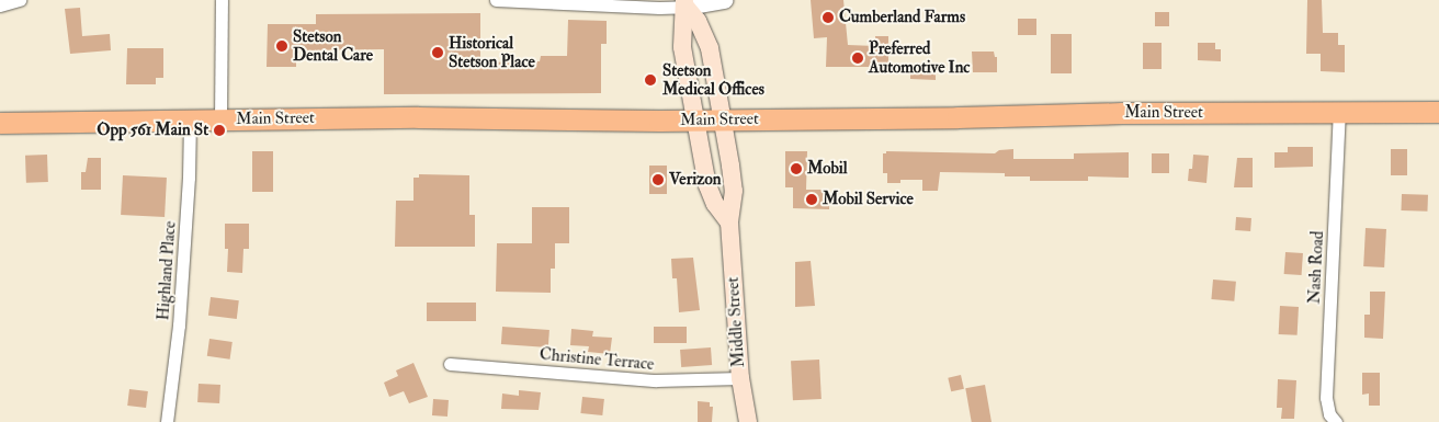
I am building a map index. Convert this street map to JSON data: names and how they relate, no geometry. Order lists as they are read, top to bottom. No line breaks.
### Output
{"streets":{"main road":["Main Street","Middle Street"],"street":["Nash Road","Highland Place","Christine Terrace"]},"crossings":[["Main Street","Nash Road"],["Main Street","Highland Place"],["Main Street","Middle Street"],["Middle Street","Christine Terrace"]],"places":["Cumberland Farms","Stetson Dental Care","Historical Stetson Place","Preferred Automotive Inc","Stetson Medical Offices","Opp 561 Main St","Mobil","Verizon","Mobil Service"]}
